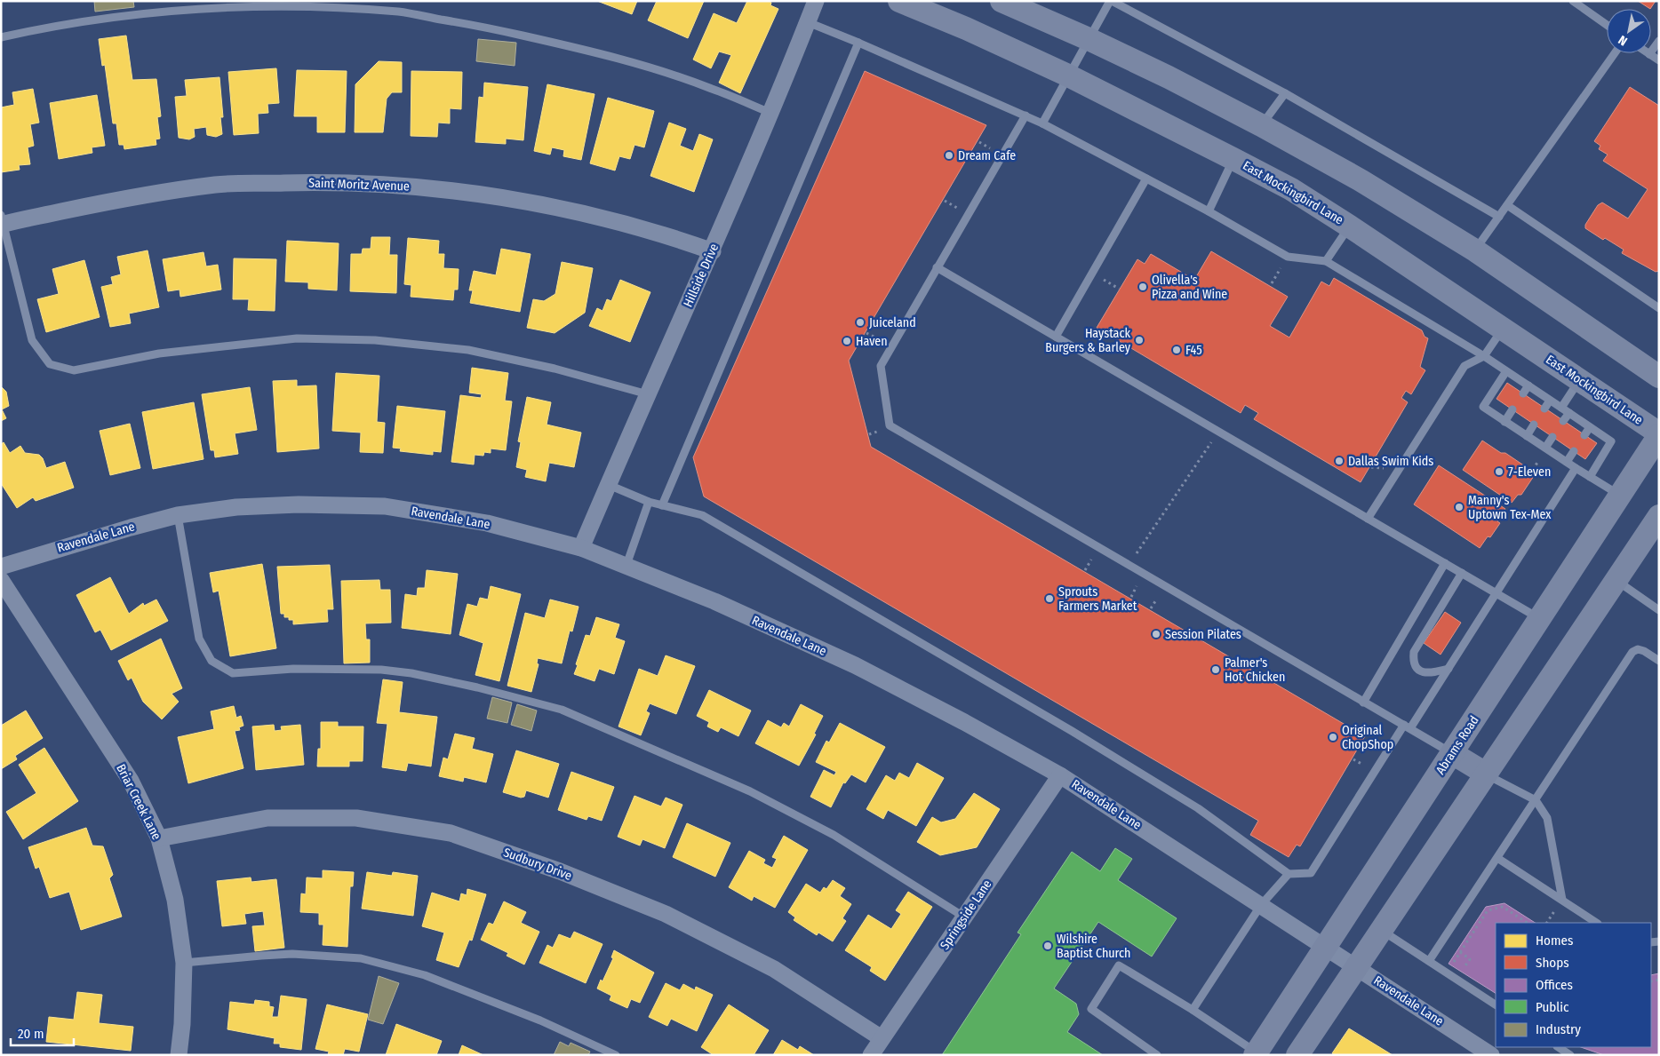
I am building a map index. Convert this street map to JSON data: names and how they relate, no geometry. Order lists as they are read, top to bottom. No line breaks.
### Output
{"streets":{"main road":["East Mockingbird Lane","Abrams Road"],"street":["Saint Moritz Avenue","Hillside Drive","Ravendale Lane","Briar Creek Lane","Sudbury Drive","Springside Lane"]},"crossings":[["Saint Moritz Avenue","Hillside Drive"],["East Mockingbird Lane","Abrams Road"],["Hillside Drive","Ravendale Lane"],["Ravendale Lane","Abrams Road"],["Ravendale Lane","Springside Lane"],["Briar Creek Lane","Sudbury Drive"],["Sudbury Drive","Springside Lane"]],"places":["Dream Cafe","Olivella's Pizza and Wine","Juiceland","Haystack Burgers & Barley","Haven","F45","Dallas Swim Kids","7-Eleven","Manny's Uptown Tex-Mex","Sprouts Farmers Market","Session Pilates","Palmer's Hot Chicken","Original ChopShop","Wilshire Baptist Church"],"legend":["Homes","Shops","Offices","Public","Industry"],"scale_bar":"20 m","north":"bottom left"}
